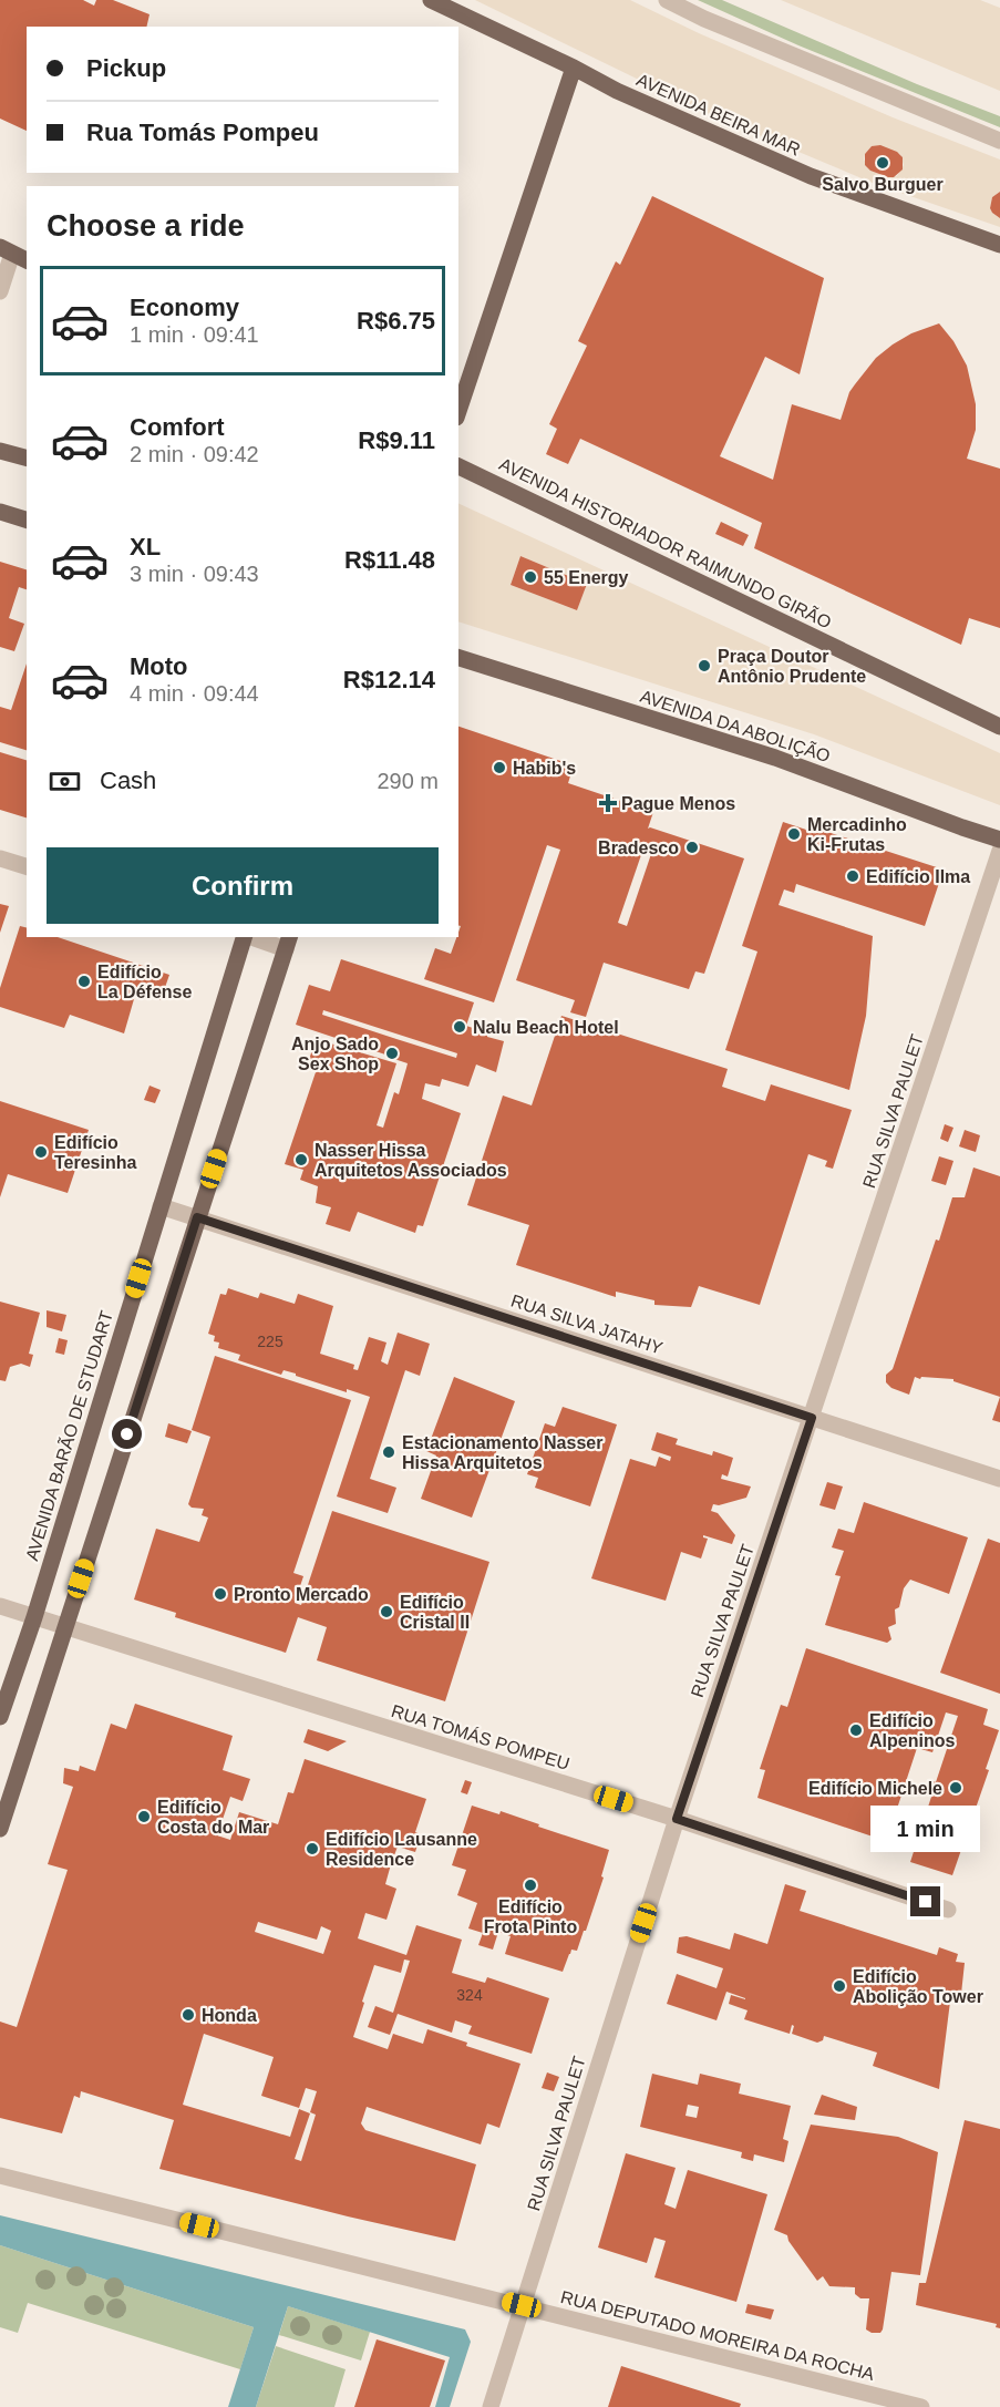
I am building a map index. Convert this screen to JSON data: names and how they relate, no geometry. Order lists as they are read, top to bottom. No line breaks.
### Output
{"streets":{"main road":["AVENIDA BEIRA MAR","AVENIDA HISTORIADOR RAIMUNDO GIRÃO","AVENIDA DA ABOLIÇÃO","AVENIDA BARÃO DE STUDART"],"street":["RUA SILVA PAULET","RUA SILVA JATAHY","RUA TOMÁS POMPEU","RUA DEPUTADO MOREIRA DA ROCHA"]},"crossings":[["RUA SILVA PAULET","RUA SILVA JATAHY"],["RUA SILVA PAULET","RUA TOMÁS POMPEU"],["RUA SILVA PAULET","RUA DEPUTADO MOREIRA DA ROCHA"],["RUA SILVA JATAHY","AVENIDA BARÃO DE STUDART"],["AVENIDA BARÃO DE STUDART","RUA TOMÁS POMPEU"]],"places":{"other":["Salvo Burguer","55 Energy","Praça Doutor Antônio Prudente","Habib's","Mercadinho Ki-Frutas","Bradesco","Edifício Ilma","Edifício La Défense","Nalu Beach Hotel","Anjo Sado Sex Shop","Edifício Teresinha","Nasser Hissa Arquitetos Associados","Estacionamento Nasser Hissa Arquitetos","Pronto Mercado","Edifício Cristal II","Edifício Alpeninos","Edifício Michele","Edifício Costa do Mar","Edifício Lausanne Residence","Edifício Frota Pinto","Edifício Abolição Tower","Honda"],"health":["Pague Menos"]},"house_numbers":["225","324"],"page":{"banner":["Pickup","Rua Tomás Pompeu"],"heading":"Choose a ride","list":[{"name":"Economy","note":"1 min · 09:41","value":"R$6.75"},{"name":"Comfort","note":"2 min · 09:42","value":"R$9.11"},{"name":"XL","note":"3 min · 09:43","value":"R$11.48"},{"name":"Moto","note":"4 min · 09:44","value":"R$12.14"}],"pay":["Cash","290 m"],"buttons":"Confirm","bubble":"1 min"}}
